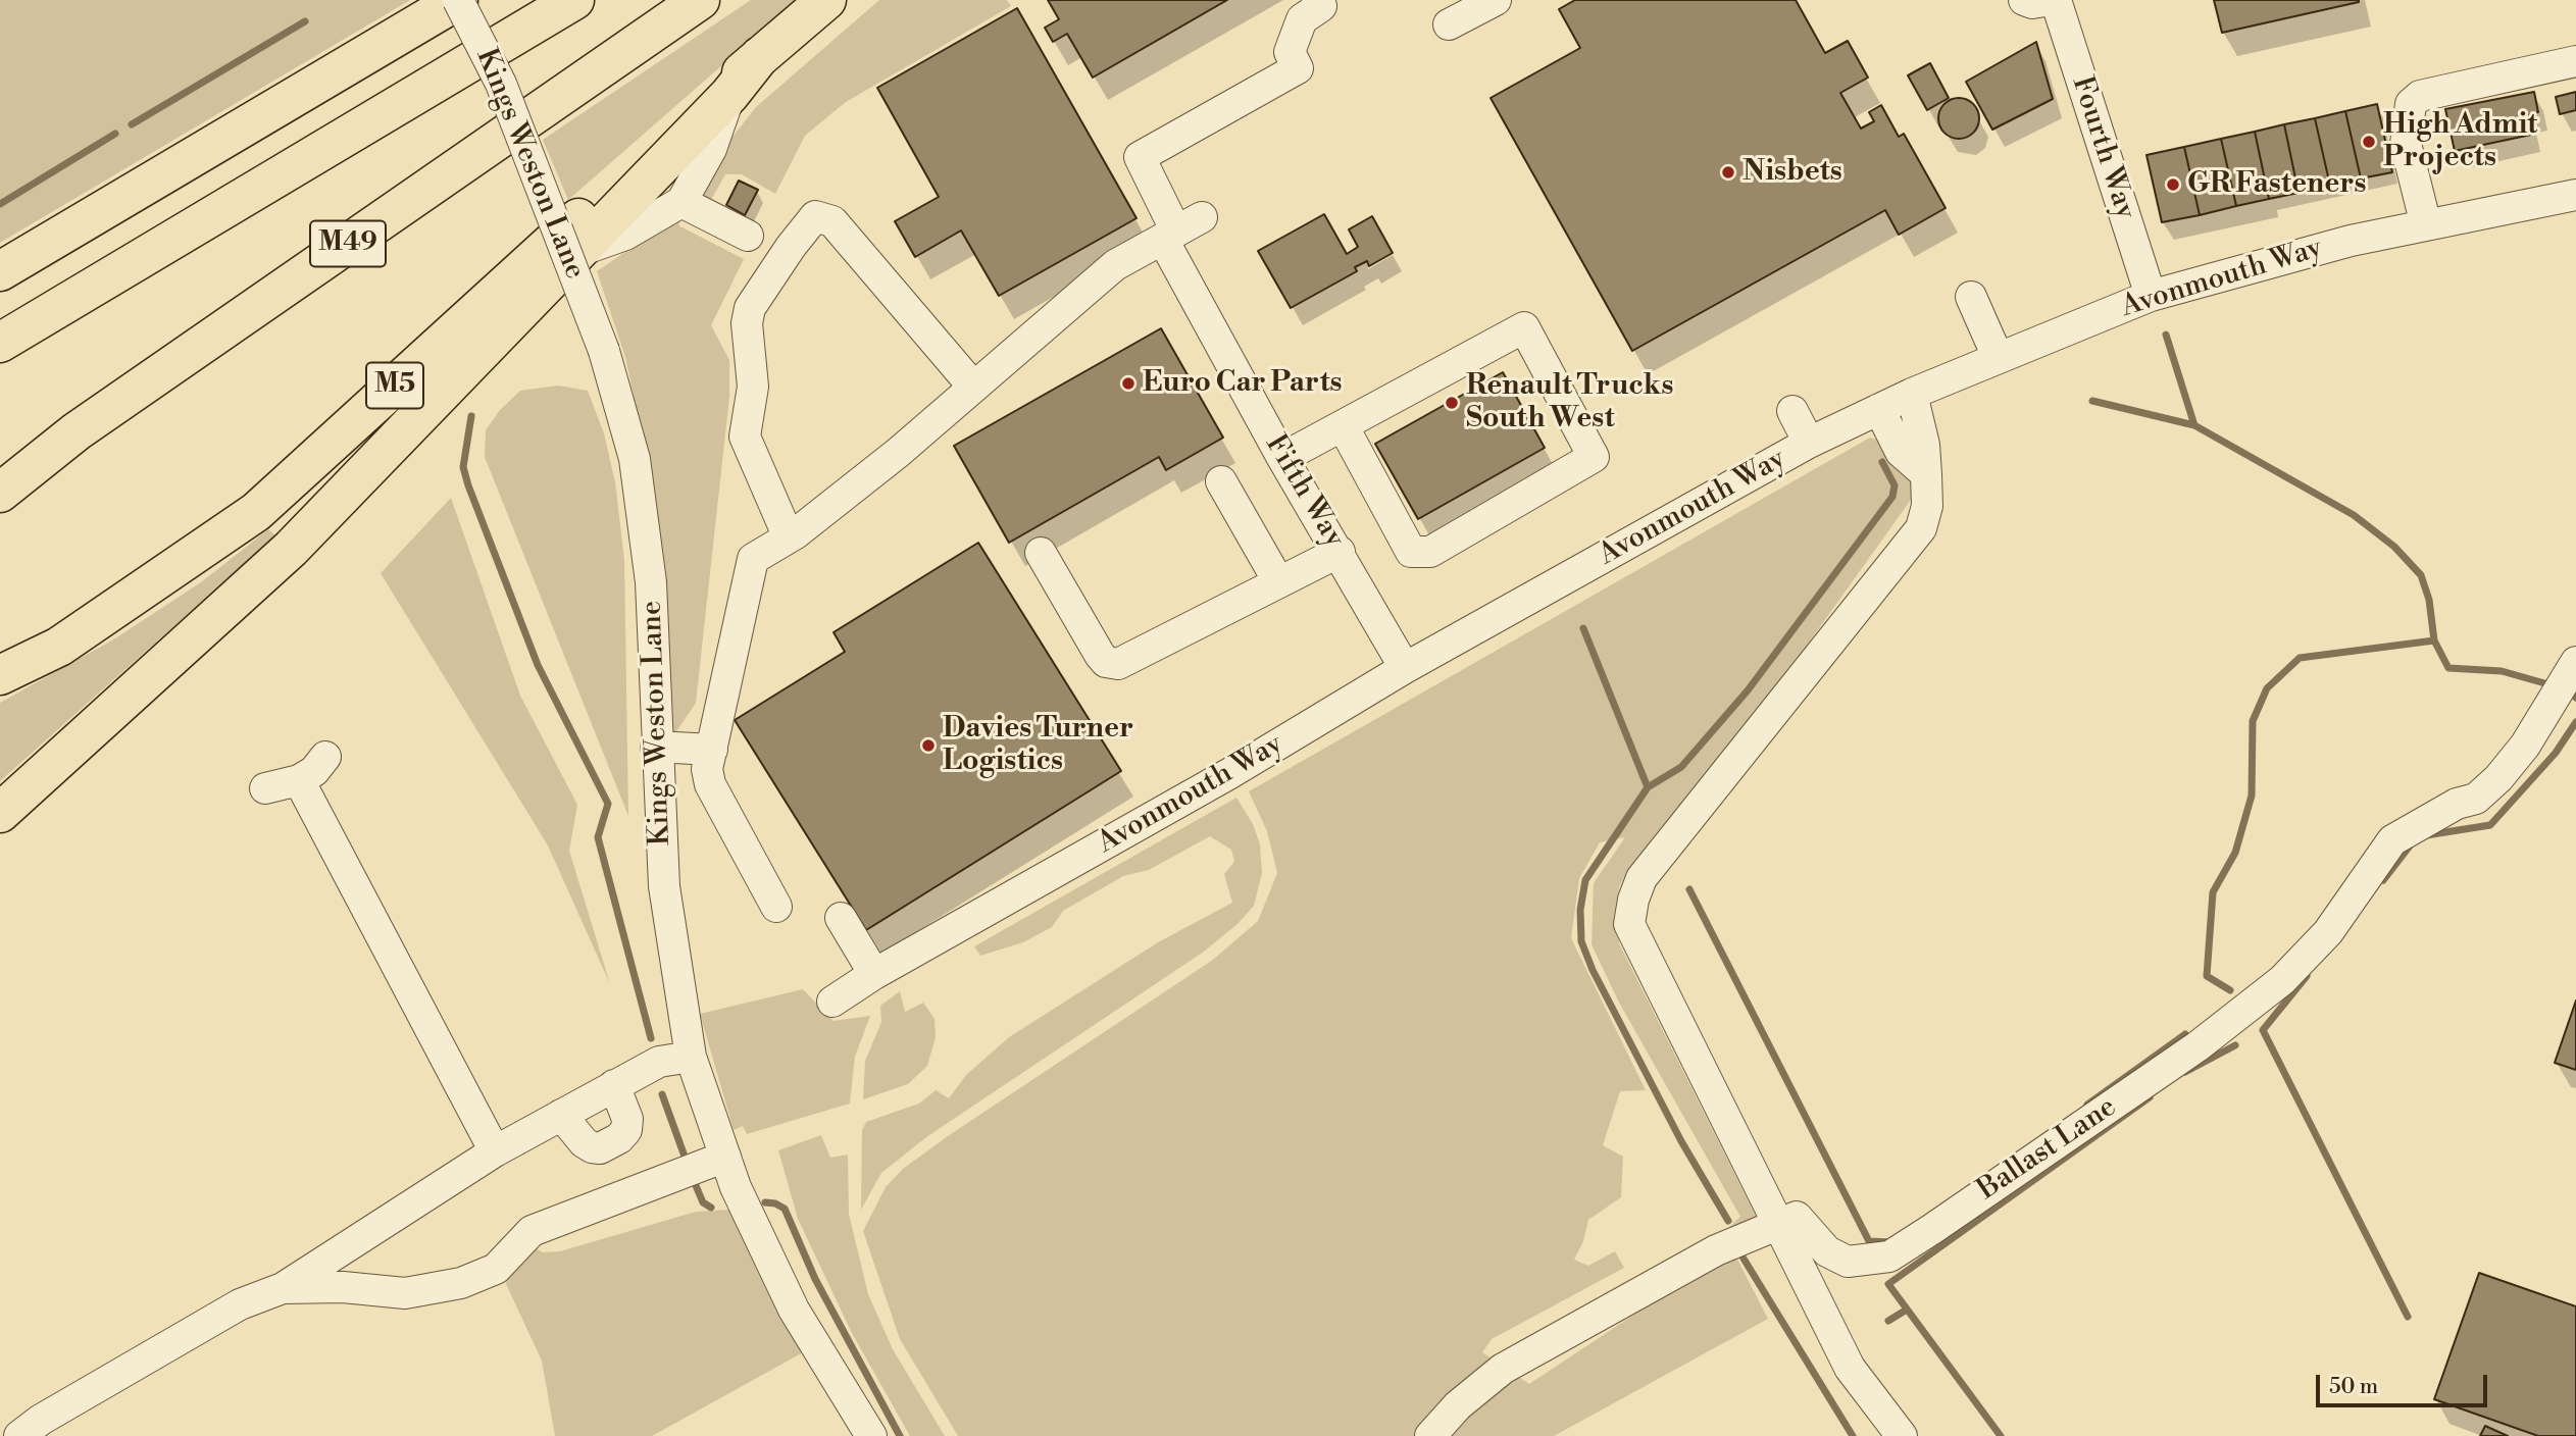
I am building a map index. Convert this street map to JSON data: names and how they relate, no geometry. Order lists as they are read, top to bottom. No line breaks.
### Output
{"streets":{"highway":["M49","M5"],"street":["Fourth Way","Kings Weston Lane","Avonmouth Way","Fifth Way","Ballast Lane"]},"crossings":[["Fourth Way","Avonmouth Way"],["Avonmouth Way","Fifth Way"]],"places":["High Admit Projects","Nisbets","GR Fasteners","Euro Car Parts","Renault Trucks South West","Davies Turner Logistics"],"scale_bar":"50 m"}
